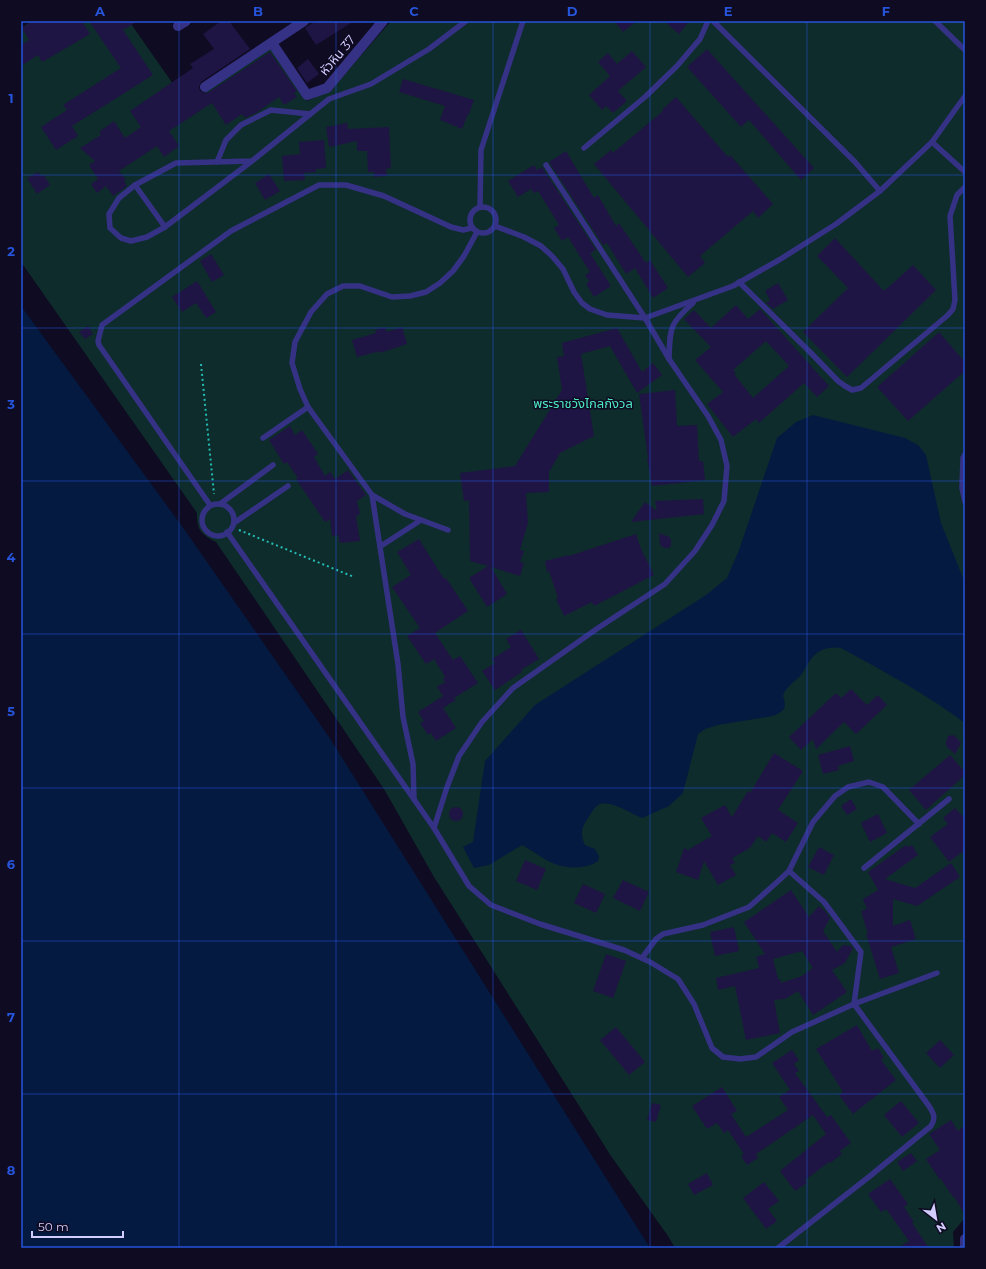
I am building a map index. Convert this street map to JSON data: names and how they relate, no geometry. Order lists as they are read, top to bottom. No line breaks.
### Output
{"streets":{"street":["หัวหิน 37"]},"parks":["พระราชวังไกลกังวล"],"scale_bar":"50 m","north":"bottom right","grid":{"columns":["A","B","C","D","E","F"],"rows":["1","2","3","4","5","6","7","8"]}}
